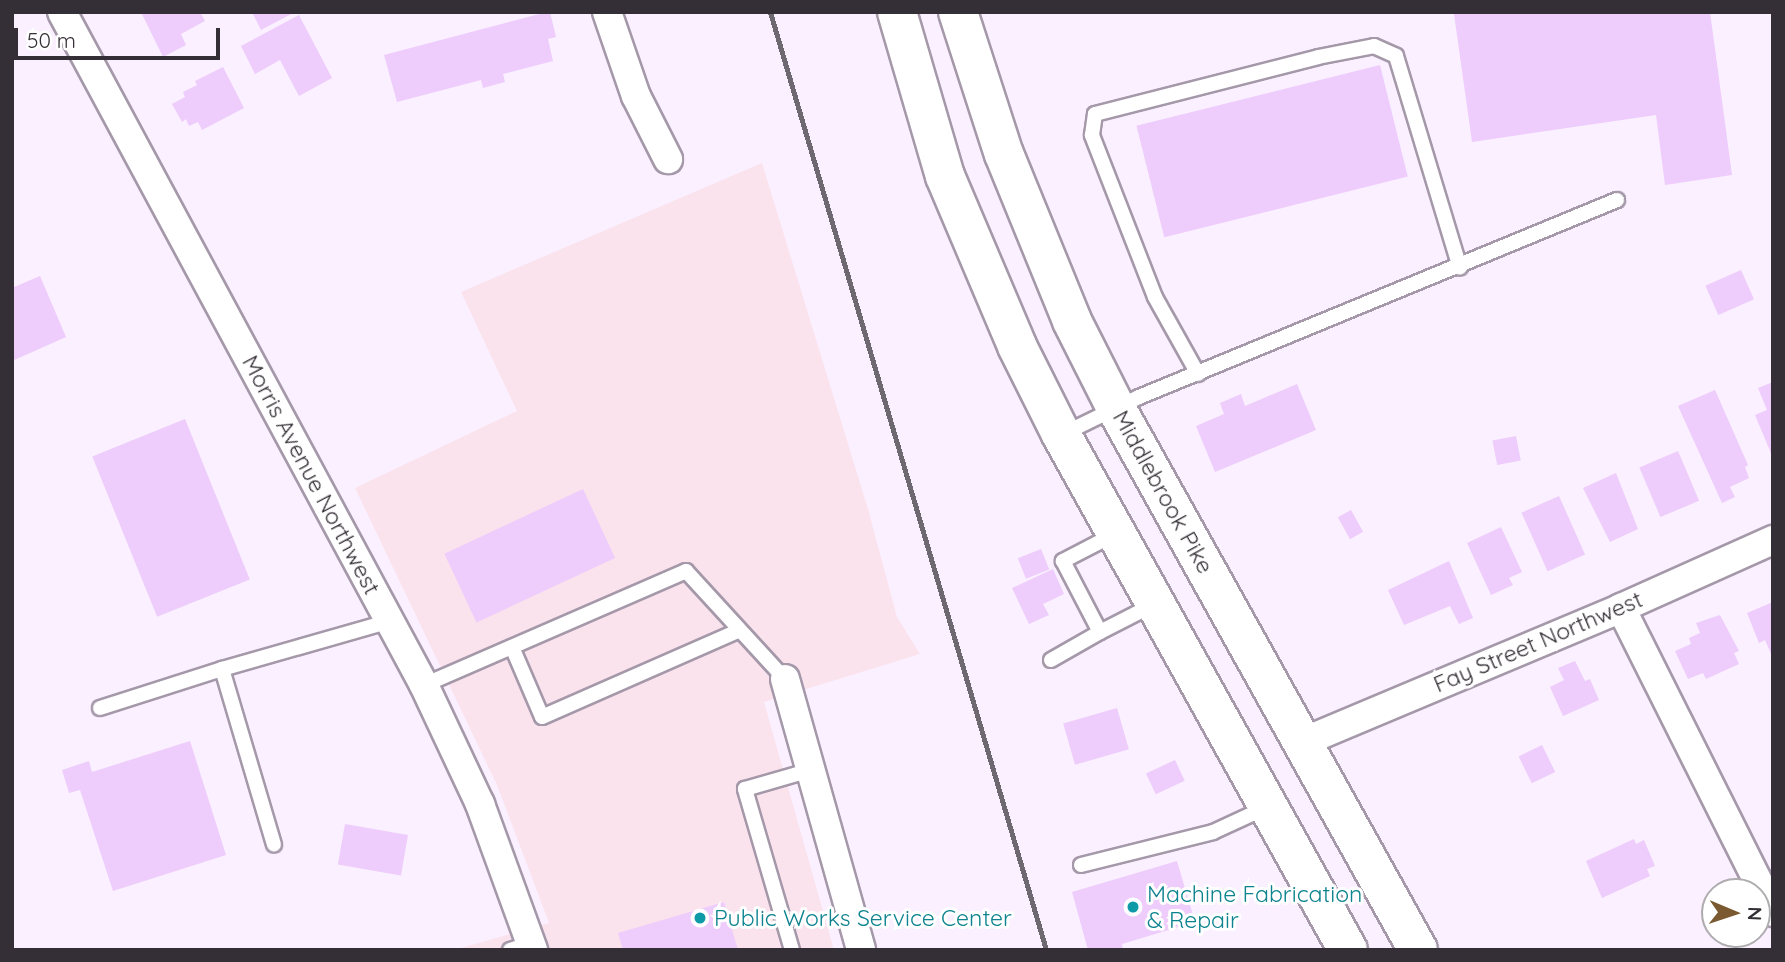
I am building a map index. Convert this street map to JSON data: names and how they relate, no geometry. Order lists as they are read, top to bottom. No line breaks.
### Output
{"streets":{"main road":["Middlebrook Pike"],"street":["Morris Avenue Northwest","Fay Street Northwest"]},"crossings":[["Middlebrook Pike","Fay Street Northwest"]],"places":["Machine Fabrication & Repair","Public Works Service Center"],"scale_bar":"50 m","north":"right"}
